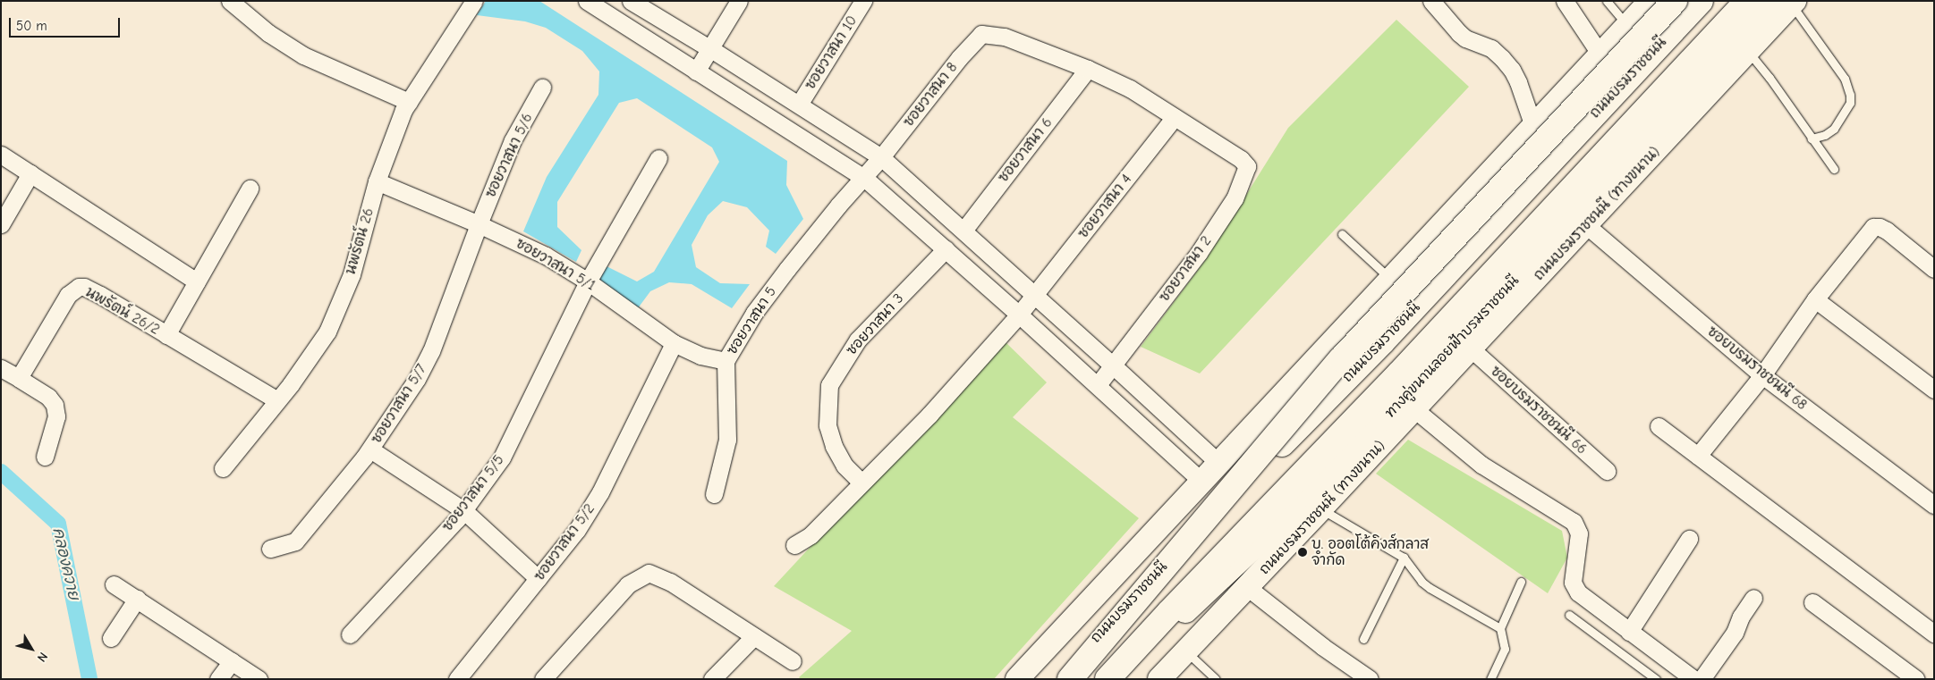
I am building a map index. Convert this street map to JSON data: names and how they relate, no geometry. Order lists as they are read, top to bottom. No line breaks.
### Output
{"streets":{"main road":["ถนนบรมราชชนนี","ถนนบรมราชชนนี (ทางขนาน)","ทางคู่ขนานลอยฟ้าบรมราชชนนี"],"street":["ซอยวาสนา 10","ซอยวาสนา 8","ซอยวาสนา 6","ซอยวาสนา 5/6","ซอยวาสนา 4","นพรัตน์ 26","ซอยวาสนา 5/1","ซอยวาสนา 2","นพรัตน์ 26/2","ซอยวาสนา 5","ซอยวาสนา 3","ซอยบรมราชชนนี 68","ซอยวาสนา 5/7","ซอยบรมราชชนนี 66","ซอยวาสนา 5/5","ซอยวาสนา 5/2"]},"crossings":[["ซอยวาสนา 8","ซอยวาสนา 6"],["ซอยวาสนา 8","ซอยวาสนา 5"],["ซอยวาสนา 5/6","ซอยวาสนา 5/1"],["ซอยวาสนา 5/6","ซอยวาสนา 5/7"],["ซอยวาสนา 4","ซอยวาสนา 2"],["ซอยวาสนา 4","ซอยวาสนา 3"],["ถนนบรมราชชนนี (ทางขนาน)","ทางคู่ขนานลอยฟ้าบรมราชชนนี"],["ถนนบรมราชชนนี (ทางขนาน)","ซอยบรมราชชนนี 68"],["ถนนบรมราชชนนี (ทางขนาน)","ซอยบรมราชชนนี 66"],["นพรัตน์ 26","ซอยวาสนา 5/1"],["นพรัตน์ 26","นพรัตน์ 26/2"],["ซอยวาสนา 5/1","ซอยวาสนา 5"],["ซอยวาสนา 5/1","ซอยวาสนา 5/7"],["ซอยวาสนา 5/1","ซอยวาสนา 5/5"],["ซอยวาสนา 5/1","ซอยวาสนา 5/2"]],"water":["คลองควาย"],"places":["บ. ออตโต้คิงส์กลาส จำกัด"],"scale_bar":"50 m","north":"bottom right"}
